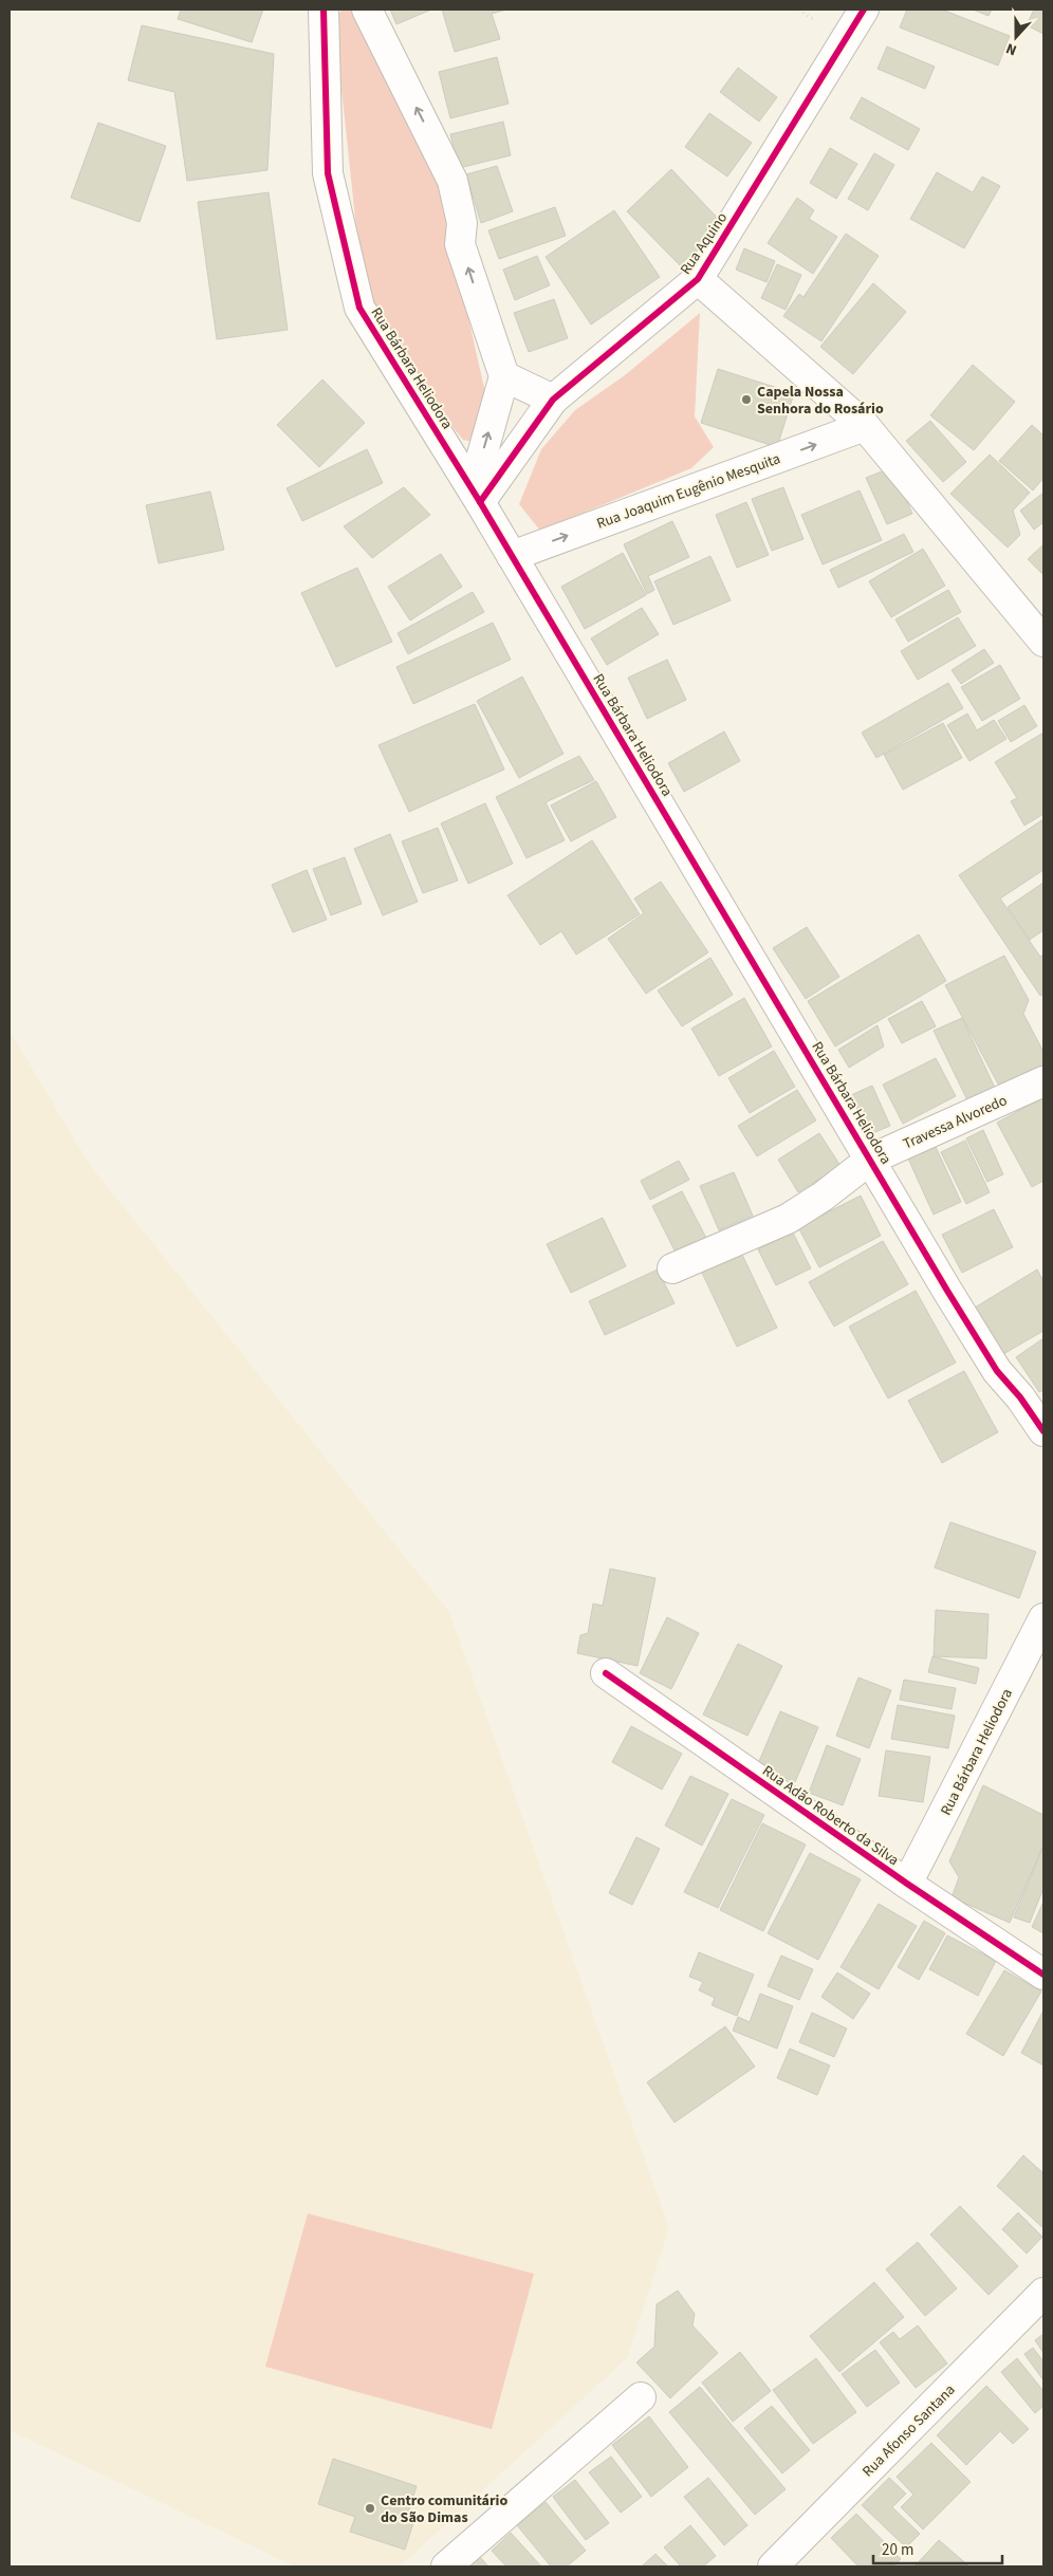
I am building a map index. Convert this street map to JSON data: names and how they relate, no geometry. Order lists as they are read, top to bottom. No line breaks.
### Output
{"streets":{"street":["Rua Aquino","Rua Bárbara Heliodora","Rua Joaquim Eugênio Mesquita","Travessa Alvoredo","Rua Adão Roberto da Silva","Rua Afonso Santana"]},"crossings":[["Rua Aquino","Rua Bárbara Heliodora"],["Rua Bárbara Heliodora","Rua Joaquim Eugênio Mesquita"],["Rua Bárbara Heliodora","Travessa Alvoredo"],["Rua Bárbara Heliodora","Rua Adão Roberto da Silva"]],"one_way":["Rua Joaquim Eugênio Mesquita"],"places":["Capela Nossa Senhora do Rosário","Centro comunitário do São Dimas"],"scale_bar":"20 m","north":"bottom"}
